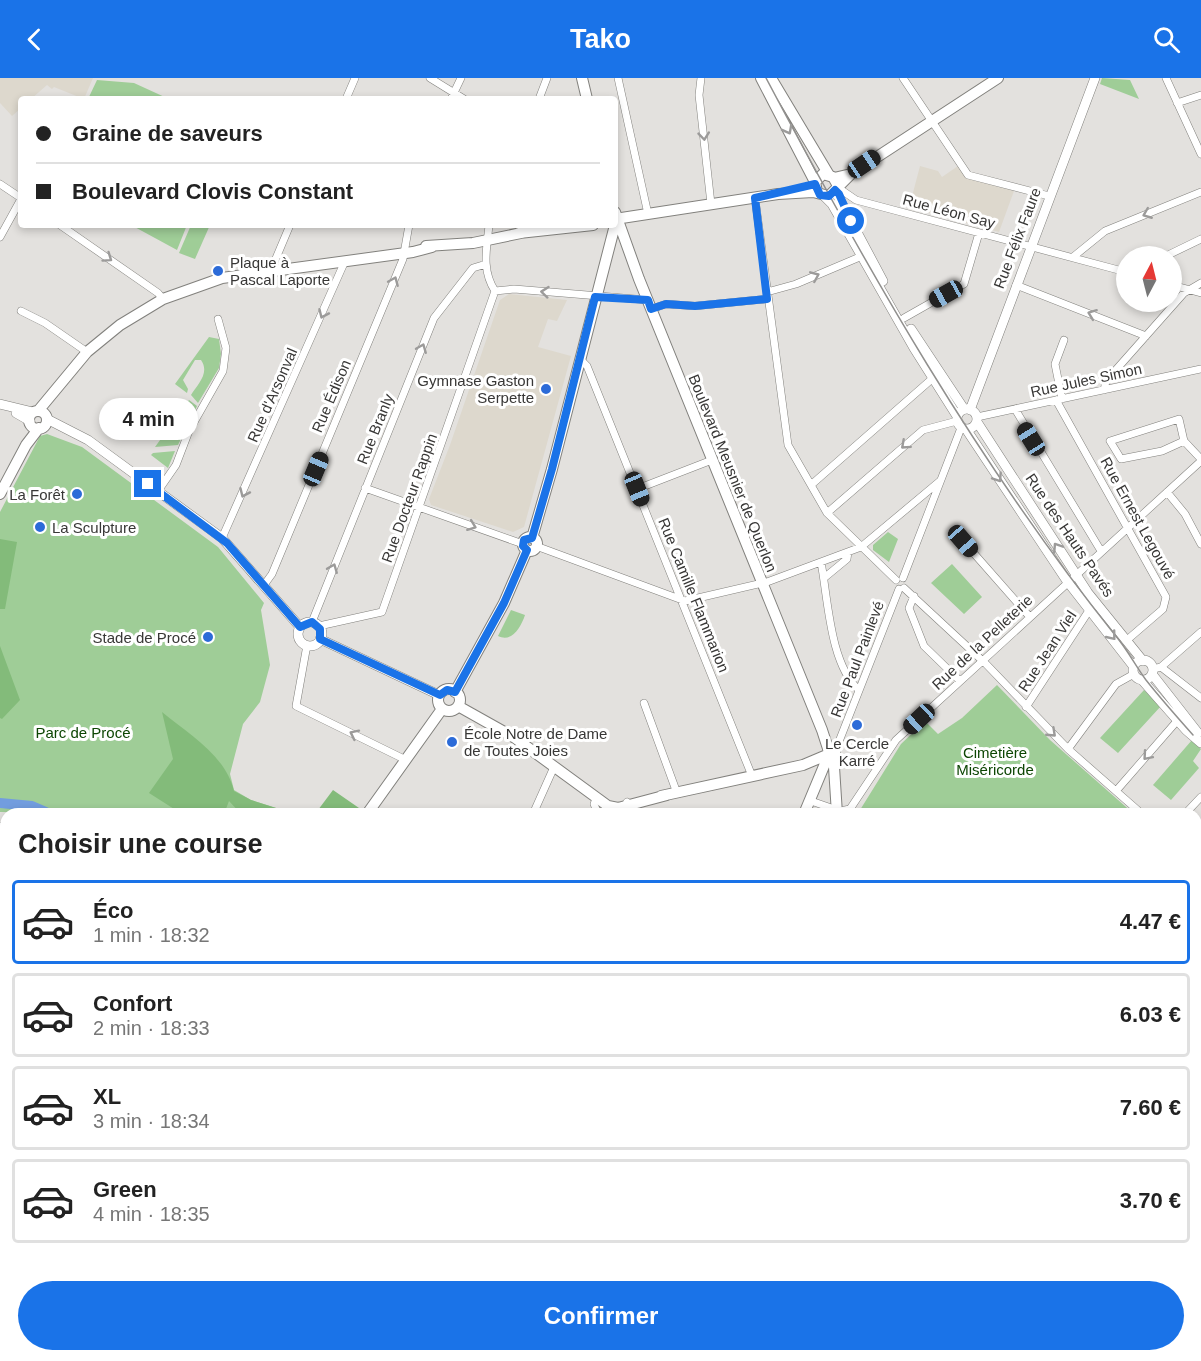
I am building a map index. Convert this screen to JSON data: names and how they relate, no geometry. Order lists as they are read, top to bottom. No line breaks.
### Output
{"streets":{"main road":["Boulevard Meusnier de Querlon"],"street":["Rue Léon Say","Rue Félix Faure","Rue Jules Simon","Rue d'Arsonval","Rue Édison","Rue Branly","Rue Docteur Rappin","Rue Ernest Legouvé","Rue des Hauts Pavés","Rue Camille Flammarion","Rue de la Pelleterie","Rue Jean Viel","Rue Paul Painlevé"]},"crossings":[["Rue Léon Say","Rue Félix Faure"],["Rue Léon Say","Rue des Hauts Pavés"],["Rue Félix Faure","Rue Jules Simon"],["Rue Félix Faure","Rue des Hauts Pavés"],["Rue Jules Simon","Rue Ernest Legouvé"],["Rue Jules Simon","Rue des Hauts Pavés"],["Rue Branly","Rue Docteur Rappin"],["Rue Ernest Legouvé","Rue des Hauts Pavés"],["Rue Ernest Legouvé","Rue de la Pelleterie"],["Rue des Hauts Pavés","Rue de la Pelleterie"],["Rue des Hauts Pavés","Rue Jean Viel"]],"one_way":["Rue d'Arsonval","Rue Édison","Rue Branly"],"parks":["Parc de Procé","Cimetière Miséricorde"],"places":["Plaque à Pascal Laporte","Gymnase Gaston Serpette","La Forêt","La Sculpture","Stade de Procé","Le Cercle Karré","École Notre de Dame de Toutes Joies"],"north":"top","page":{"header":"Tako","banner":["Graine de saveurs","Boulevard Clovis Constant"],"bubble":"4 min","heading":"Choisir une course","list":[{"name":"Éco","note":"1 min · 18:32","value":"4.47 €"},{"name":"Confort","note":"2 min · 18:33","value":"6.03 €"},{"name":"XL","note":"3 min · 18:34","value":"7.60 €"},{"name":"Green","note":"4 min · 18:35","value":"3.70 €"}],"buttons":"Confirmer"}}
